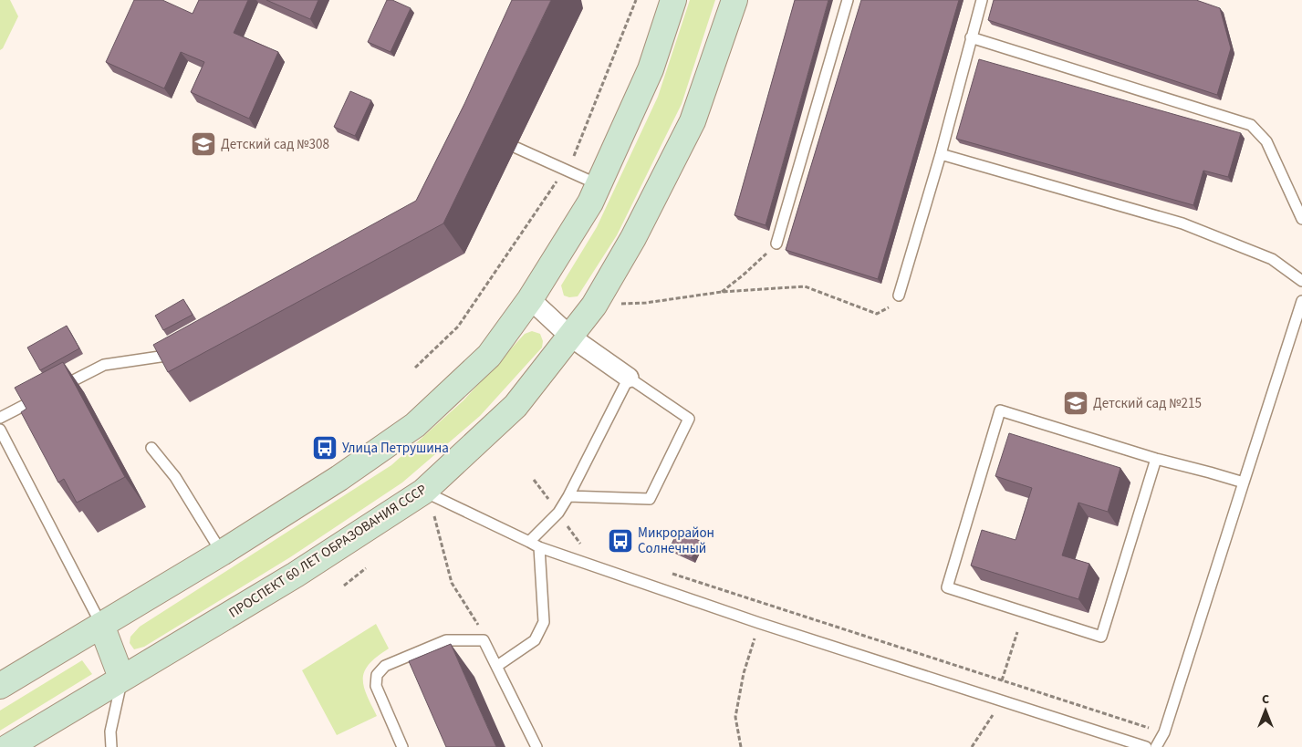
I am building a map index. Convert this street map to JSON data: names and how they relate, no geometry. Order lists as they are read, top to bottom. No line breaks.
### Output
{"streets":{"main road":["ПРОСПЕКТ 60 ЛЕТ ОБРАЗОВАНИЯ СССР"]},"places":{"school or university":["Детский сад №308","Детский сад №215"],"bus stop":["Улица Петрушина","Микрорайон Солнечный"]},"north":"top"}
